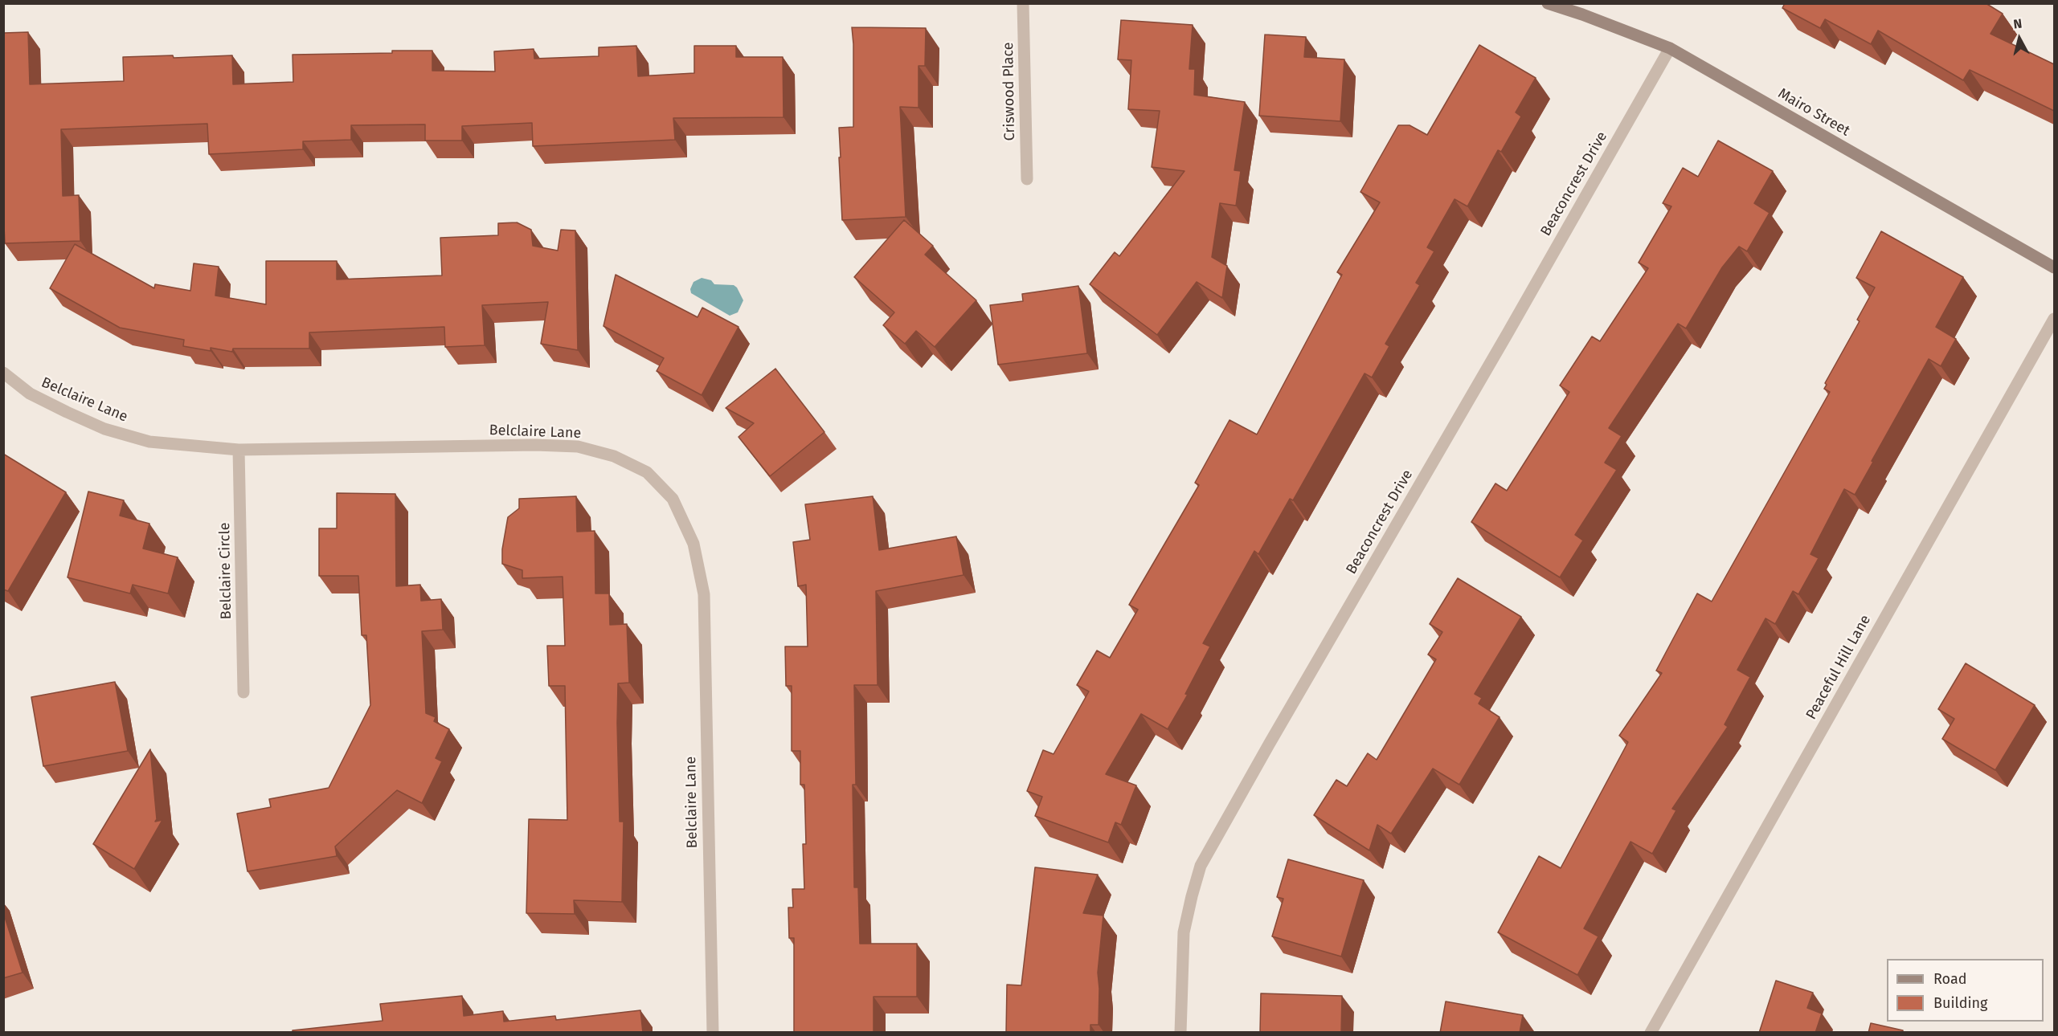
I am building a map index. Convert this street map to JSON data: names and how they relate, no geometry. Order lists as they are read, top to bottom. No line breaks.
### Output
{"streets":{"street":["Criswood Place","Mairo Street","Beaconcrest Drive","Belclaire Lane","Belclaire Circle","Peaceful Hill Lane"]},"crossings":[["Mairo Street","Beaconcrest Drive"],["Belclaire Lane","Belclaire Circle"]],"legend":["Road","Building"],"north":"top"}
